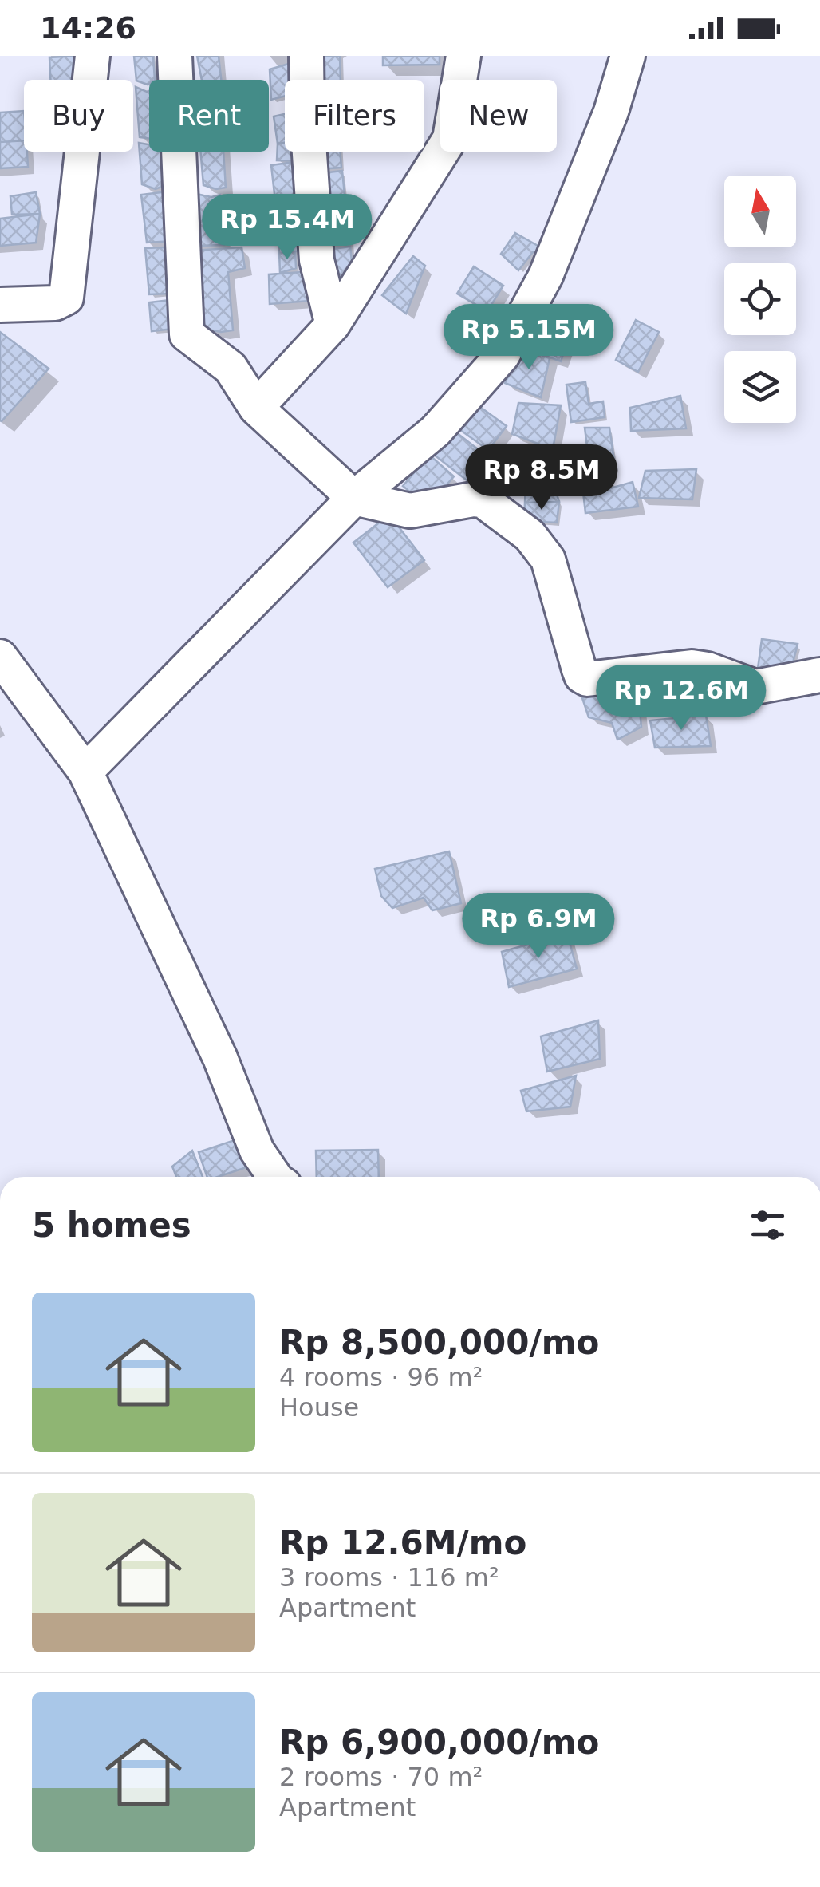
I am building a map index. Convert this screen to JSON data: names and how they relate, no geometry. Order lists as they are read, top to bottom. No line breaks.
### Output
{"north":"top","page":{"status":"14:26","chip":["Buy","Rent","Filters","New"],"price":["Rp 15.4M","Rp 5.15M","Rp 8.5M","Rp 12.6M","Rp 6.9M"],"heading":"5 homes","list":[{"name":"Rp 8,500,000/mo","note":"4 rooms · 96 m² · House"},{"name":"Rp 12.6M/mo","note":"3 rooms · 116 m² · Apartment"},{"name":"Rp 6,900,000/mo","note":"2 rooms · 70 m² · Apartment"}]}}
